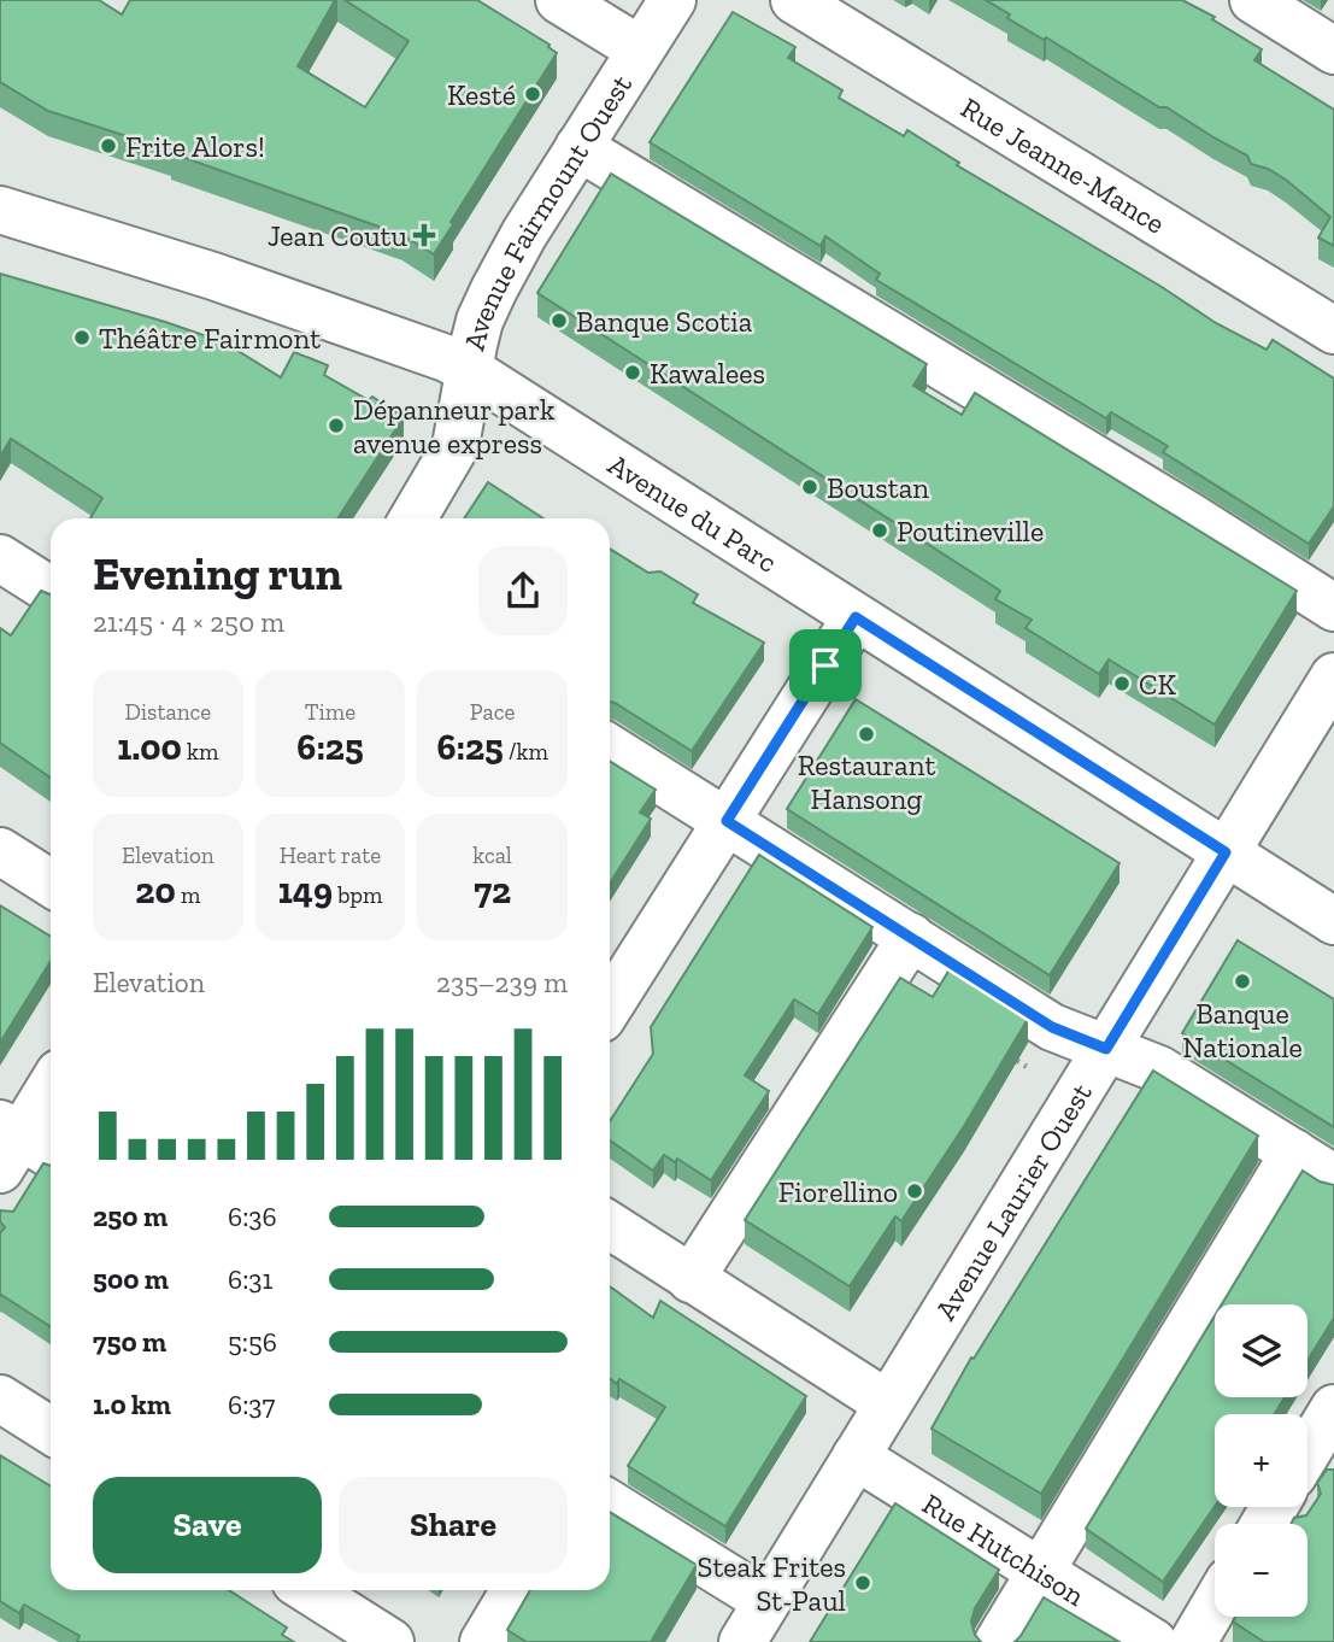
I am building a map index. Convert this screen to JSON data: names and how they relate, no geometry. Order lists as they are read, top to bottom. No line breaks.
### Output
{"streets":{"street":["Rue Jeanne-Mance","Avenue Fairmount Ouest","Avenue du Parc","Avenue Laurier Ouest","Rue Hutchison"]},"crossings":[["Avenue Fairmount Ouest","Avenue du Parc"],["Avenue du Parc","Avenue Laurier Ouest"],["Avenue Laurier Ouest","Rue Hutchison"]],"places":{"other":["Kesté","Frite Alors!","Banque Scotia","Théâtre Fairmont","Kawalees","Dépanneur park avenue express","Boustan","Poutineville","CK","Restaurant Hansong","Banque Nationale","Fiorellino","Steak Frites St-Paul"],"health":["Jean Coutu"]},"page":{"heading":["Evening run","21:45 · 4 × 250 m"],"stats":[["Distance","1.00 km"],["Time","6:25"],["Pace","6:25 /km"],["Elevation","20 m"],["Heart rate","149 bpm"],["kcal","72"]],"chart":["Elevation","235–239 m"],"list":[{"name":"250 m","note":"6:36"},{"name":"500 m","note":"6:31"},{"name":"750 m","note":"5:56"},{"name":"1.0 km","note":"6:37"}],"map_buttons":["+","−"],"buttons":["Save","Share"]}}
